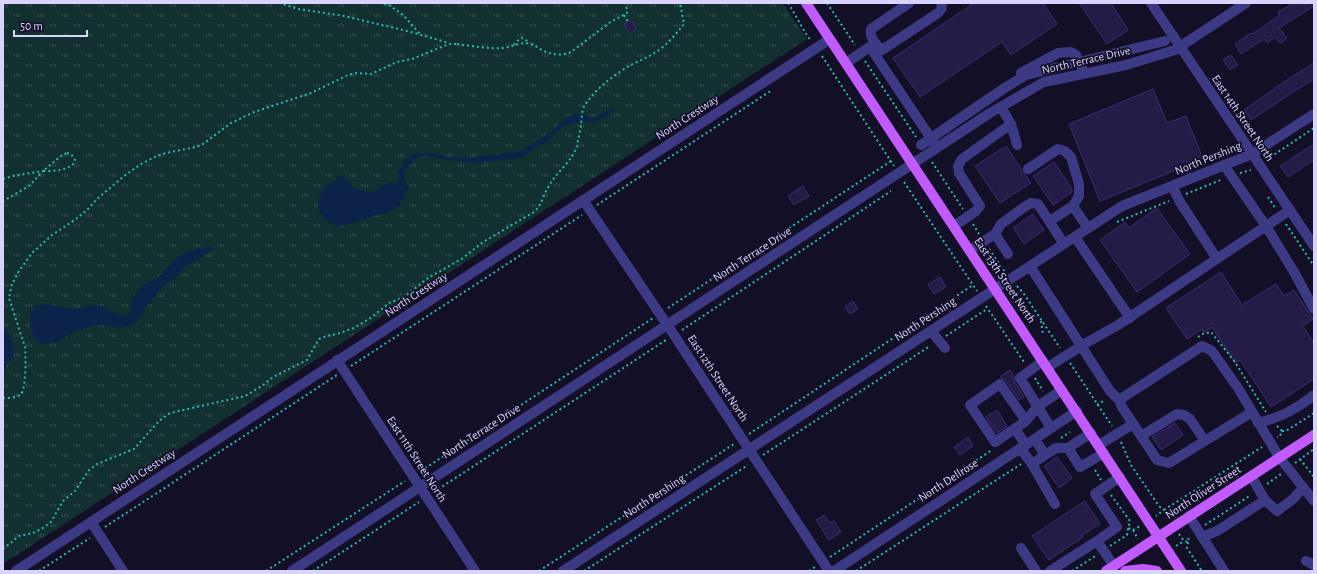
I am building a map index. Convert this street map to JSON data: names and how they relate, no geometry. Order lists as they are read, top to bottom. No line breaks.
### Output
{"streets":{"main road":["East 13th Street North","North Oliver Street"],"street":["North Terrace Drive","North Crestway","East 14th Street North","North Pershing","East 12th Street North","East 11th Street North","North Dellrose"]},"crossings":[["North Terrace Drive","East 14th Street North"],["North Terrace Drive","East 13th Street North"],["North Terrace Drive","East 12th Street North"],["North Terrace Drive","East 11th Street North"],["North Crestway","East 13th Street North"],["North Crestway","East 12th Street North"],["North Crestway","East 11th Street North"],["East 14th Street North","North Pershing"],["North Pershing","East 13th Street North"],["North Pershing","East 12th Street North"],["East 13th Street North","North Dellrose"],["East 13th Street North","North Oliver Street"]],"scale_bar":"50 m"}
